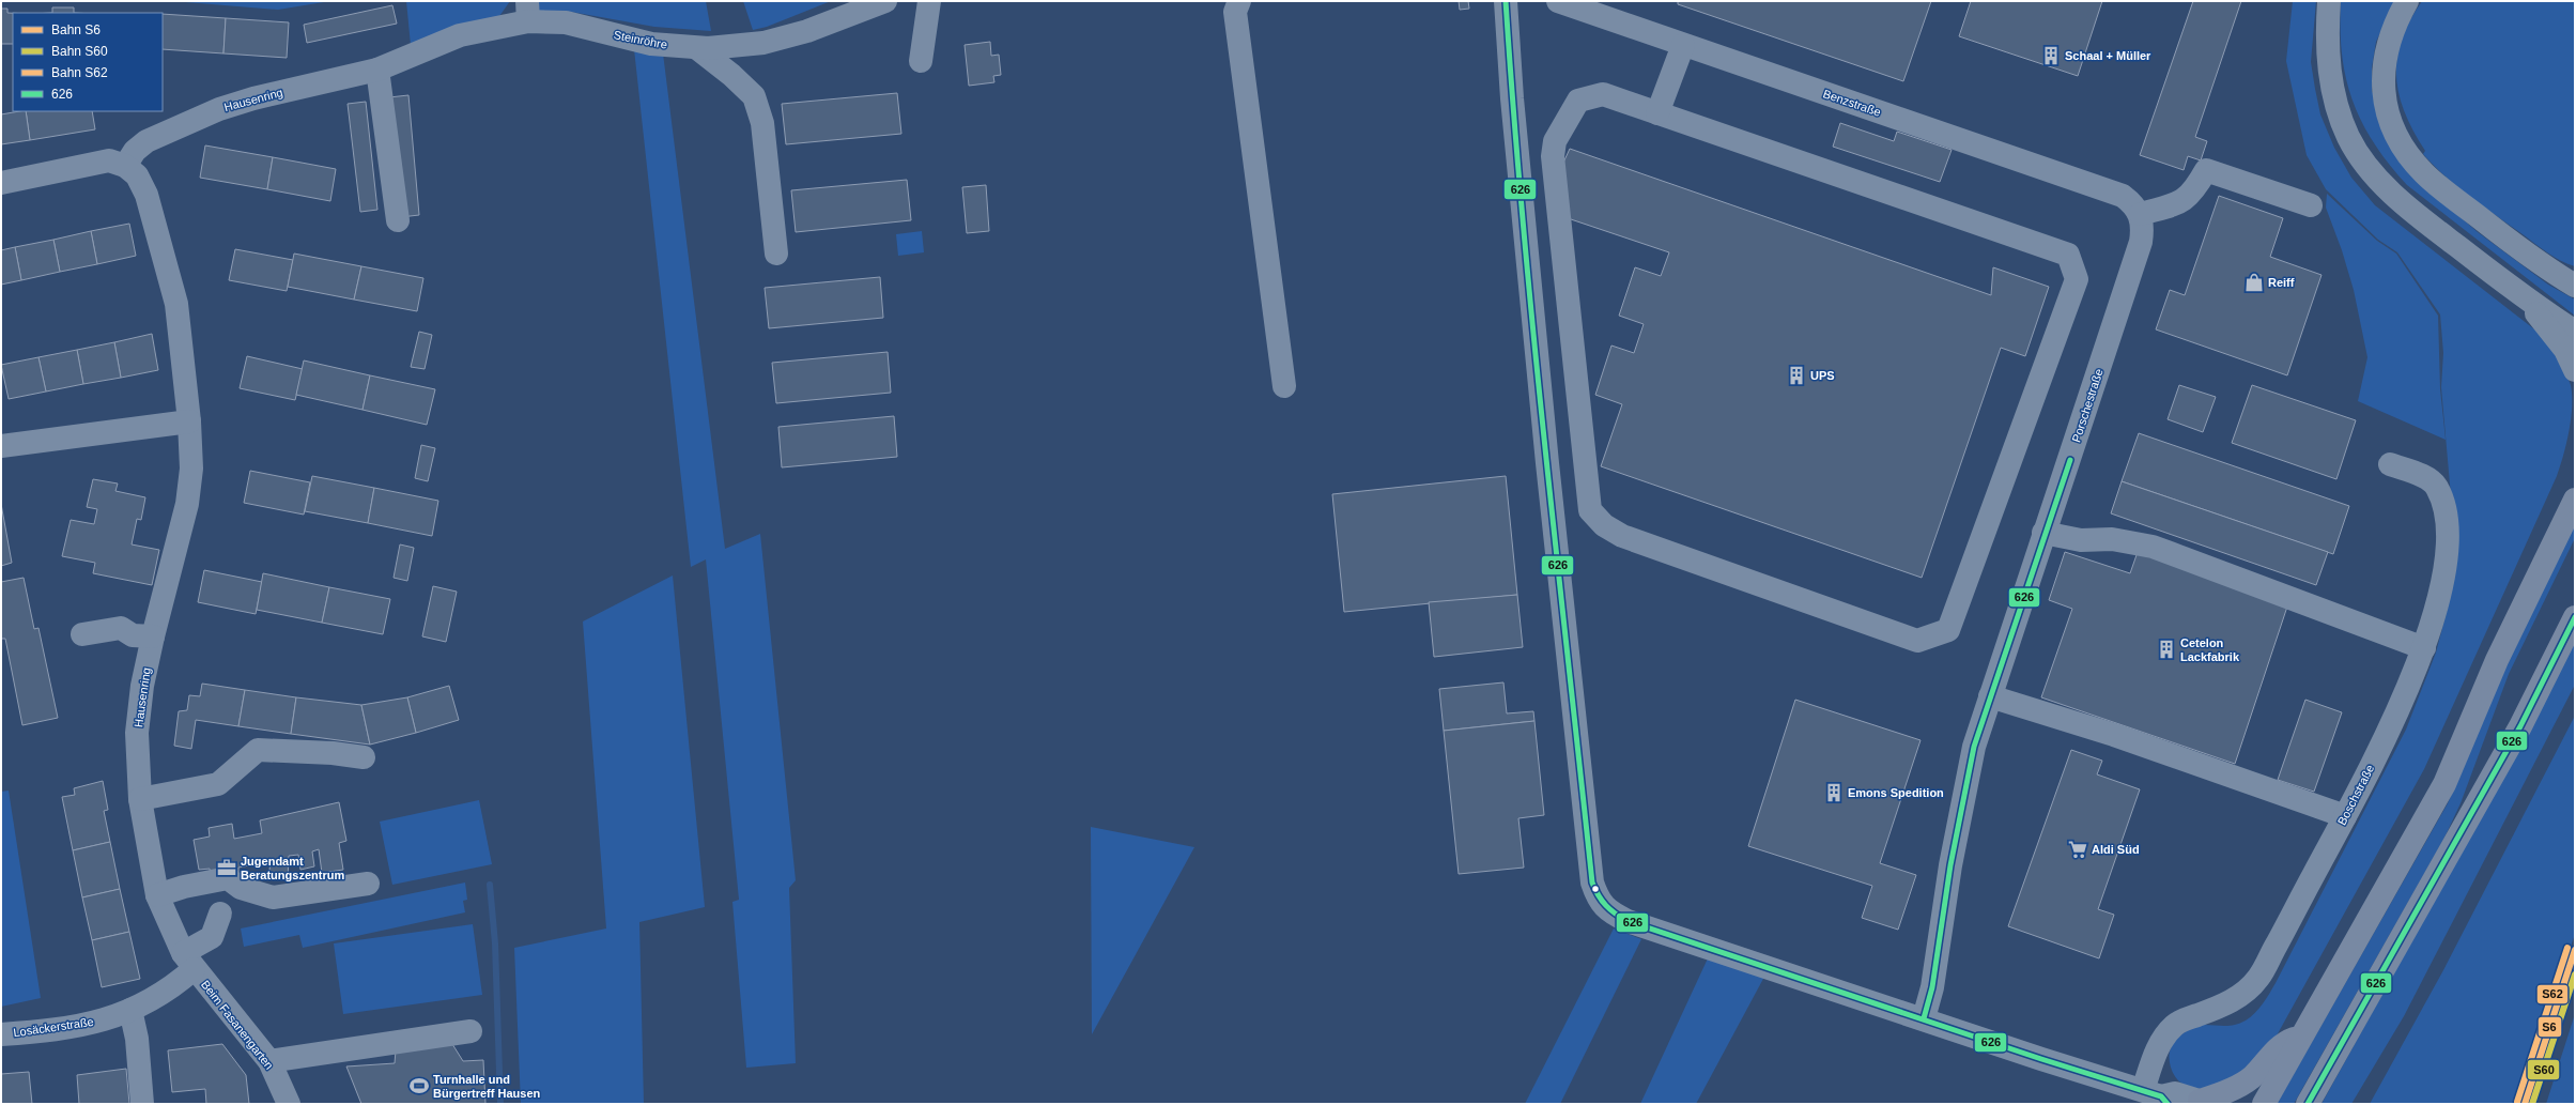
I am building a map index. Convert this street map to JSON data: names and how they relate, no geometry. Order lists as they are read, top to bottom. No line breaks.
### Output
{"streets":{"street":["Steinröhre","Hausenring","Benzstraße","Porschestraße","Boschstraße","Beim Fasanengarten","Losäckerstraße"]},"crossings":[["Steinröhre","Hausenring"],["Hausenring","Beim Fasanengarten"],["Hausenring","Losäckerstraße"],["Benzstraße","Porschestraße"],["Beim Fasanengarten","Losäckerstraße"]],"places":{"building":["Schaal + Müller","UPS","Cetelon Lackfabrik","Emons Spedition"],"shop":["Reiff"],"supermarket":["Aldi Süd"],"office":["Jugendamt Beratungszentrum"],"sports":["Turnhalle und Bürgertreff Hausen"]},"lines":["transit line 626","rail line S62","rail line S6","rail line S60"],"legend":["Bahn S6","Bahn S60","Bahn S62","626"]}
